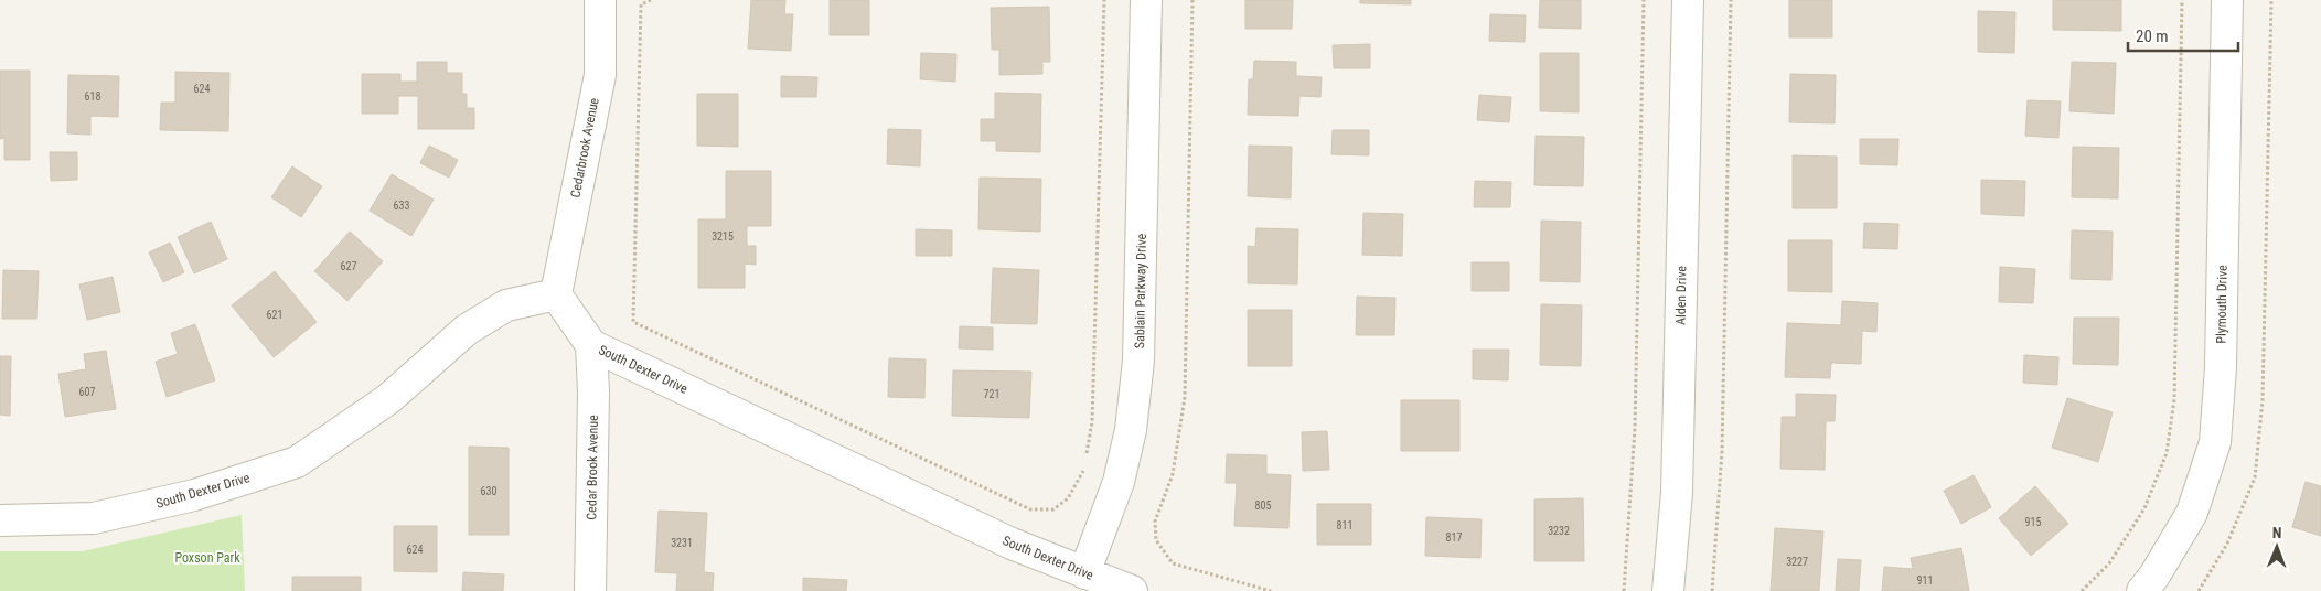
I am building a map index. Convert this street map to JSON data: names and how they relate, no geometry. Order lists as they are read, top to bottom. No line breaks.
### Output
{"streets":{"street":["Cedarbrook Avenue","Sablain Parkway Drive","Alden Drive","Plymouth Drive","South Dexter Drive","Cedar Brook Avenue"]},"crossings":[["Cedarbrook Avenue","South Dexter Drive"],["Sablain Parkway Drive","South Dexter Drive"],["South Dexter Drive","Cedar Brook Avenue"]],"parks":["Poxson Park"],"house_numbers":["624","618","633","3215","627","621","607","721","630","805","915","811","3232","817","3231","624","3227","911"],"scale_bar":"20 m","north":"top"}
